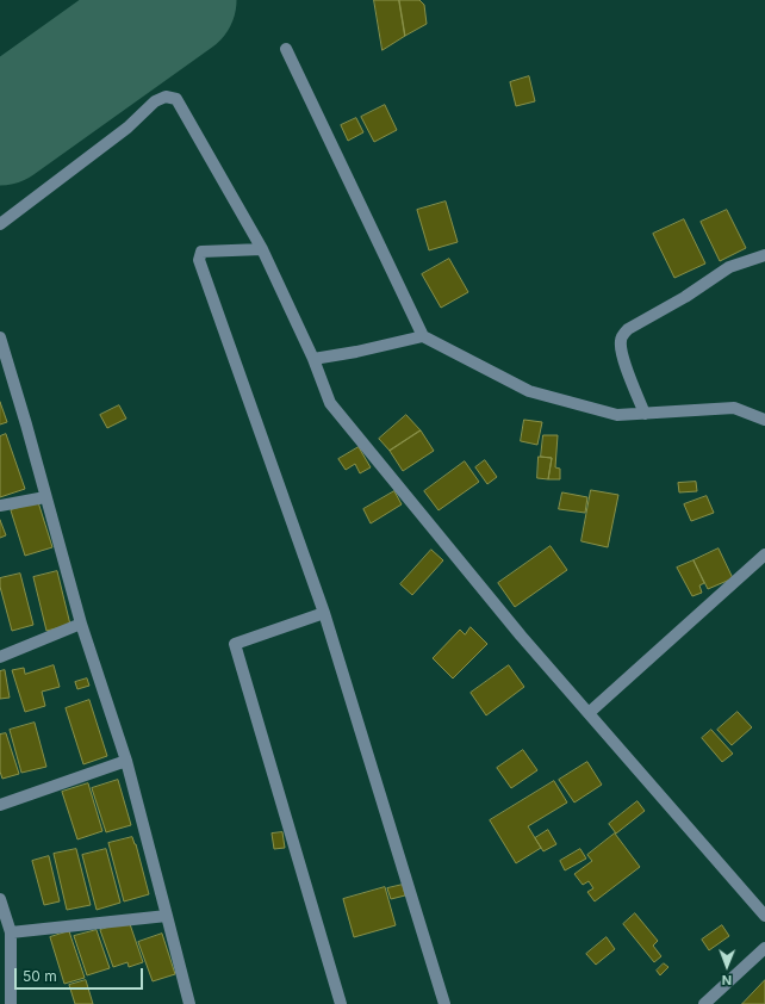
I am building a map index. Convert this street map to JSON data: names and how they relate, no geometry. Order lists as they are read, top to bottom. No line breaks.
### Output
{"scale_bar":"50 m","north":"bottom"}
